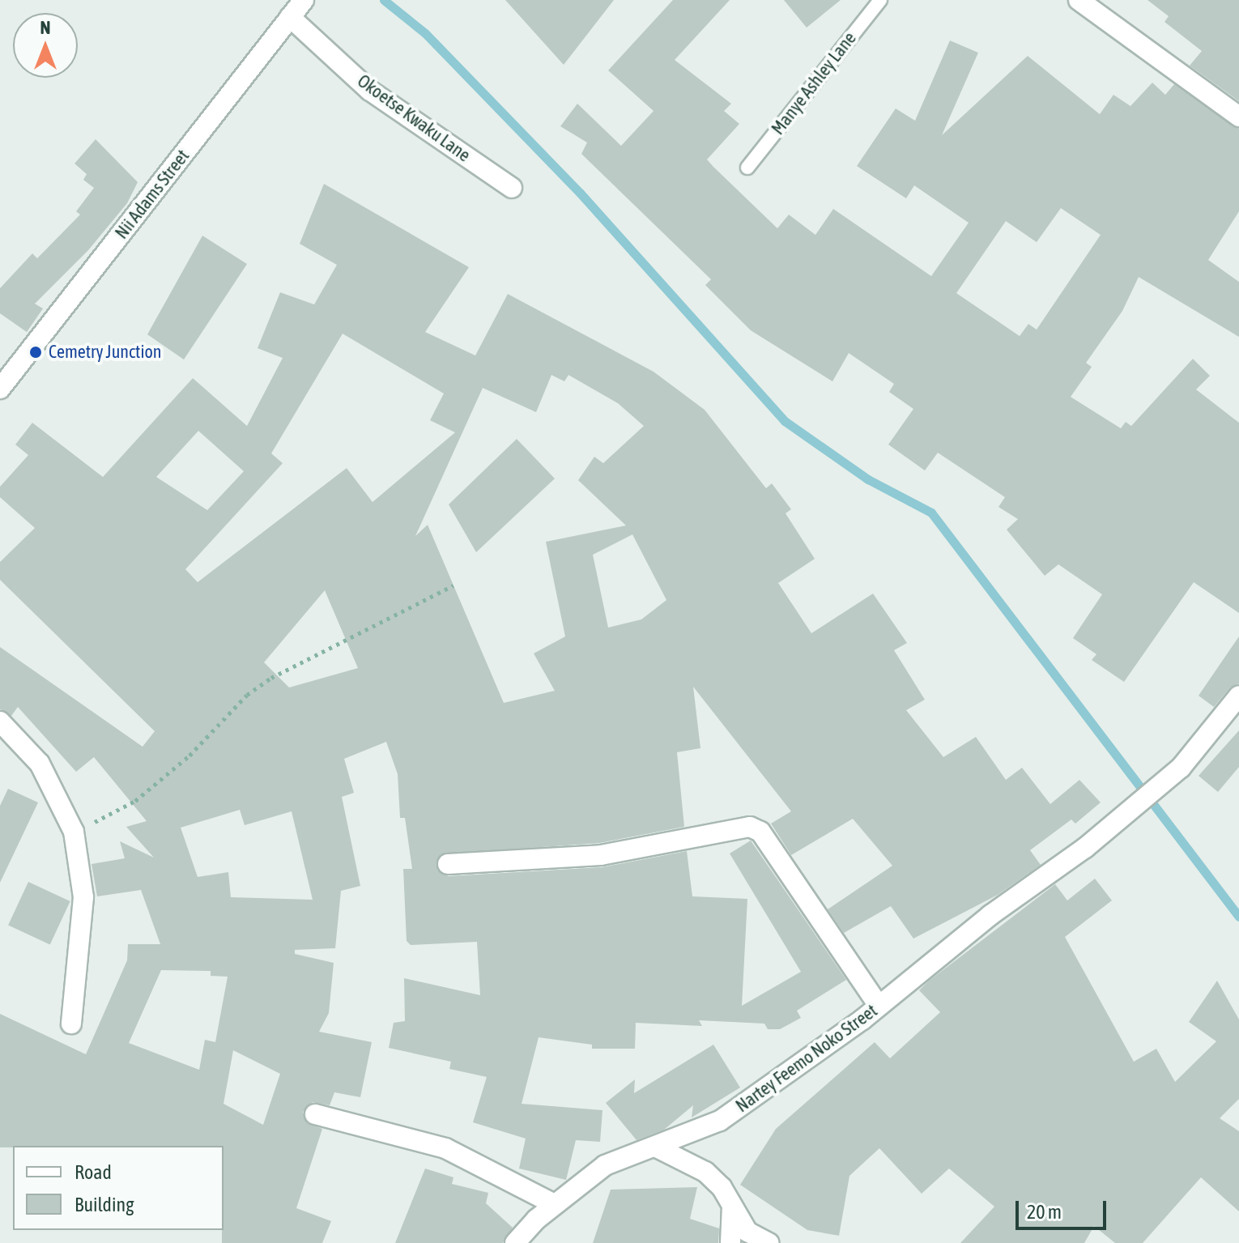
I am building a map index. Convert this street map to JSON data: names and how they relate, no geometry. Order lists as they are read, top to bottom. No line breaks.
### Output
{"streets":{"street":["Okoetse Kwaku Lane","Nii Adams Street","Nartey Feemo Noko Street"],"lane":["Manye Ashley Lane"]},"crossings":[["Okoetse Kwaku Lane","Nii Adams Street"]],"places":["Cemetry Junction"],"legend":["Road","Building"],"scale_bar":"20 m","north":"top"}
